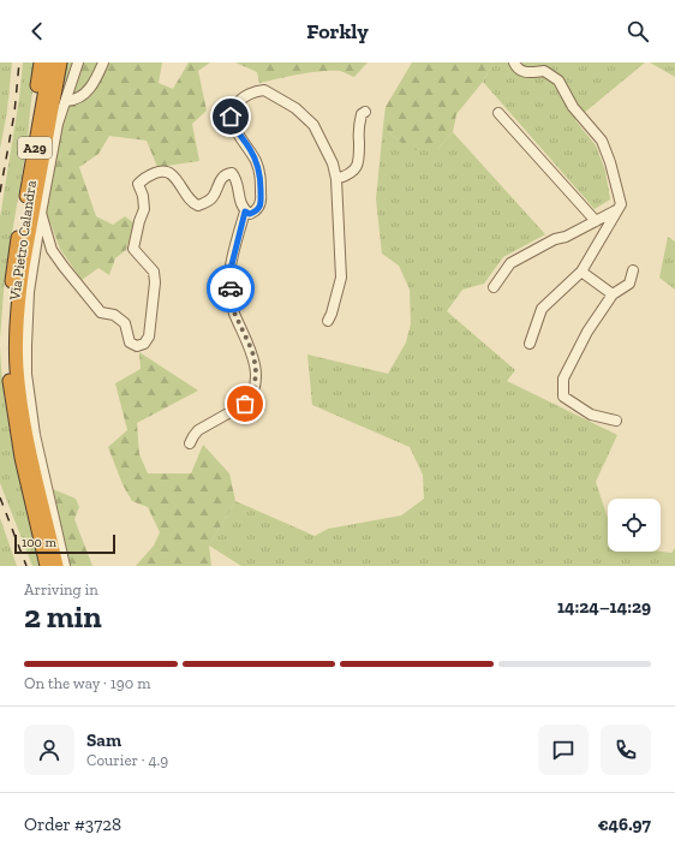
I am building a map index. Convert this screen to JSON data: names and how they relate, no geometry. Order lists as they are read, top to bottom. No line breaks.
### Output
{"streets":{"highway":["A29"],"street":["Via Pietro Calandra"]},"scale_bar":"100 m","page":{"header":"Forkly","scale":"100 m","heading":["2 min","Arriving in","14:24–14:29"],"panel":["Sam","Courier · 4.9","Order #3728","€46.97"],"bar":"On the way · 190 m"}}
